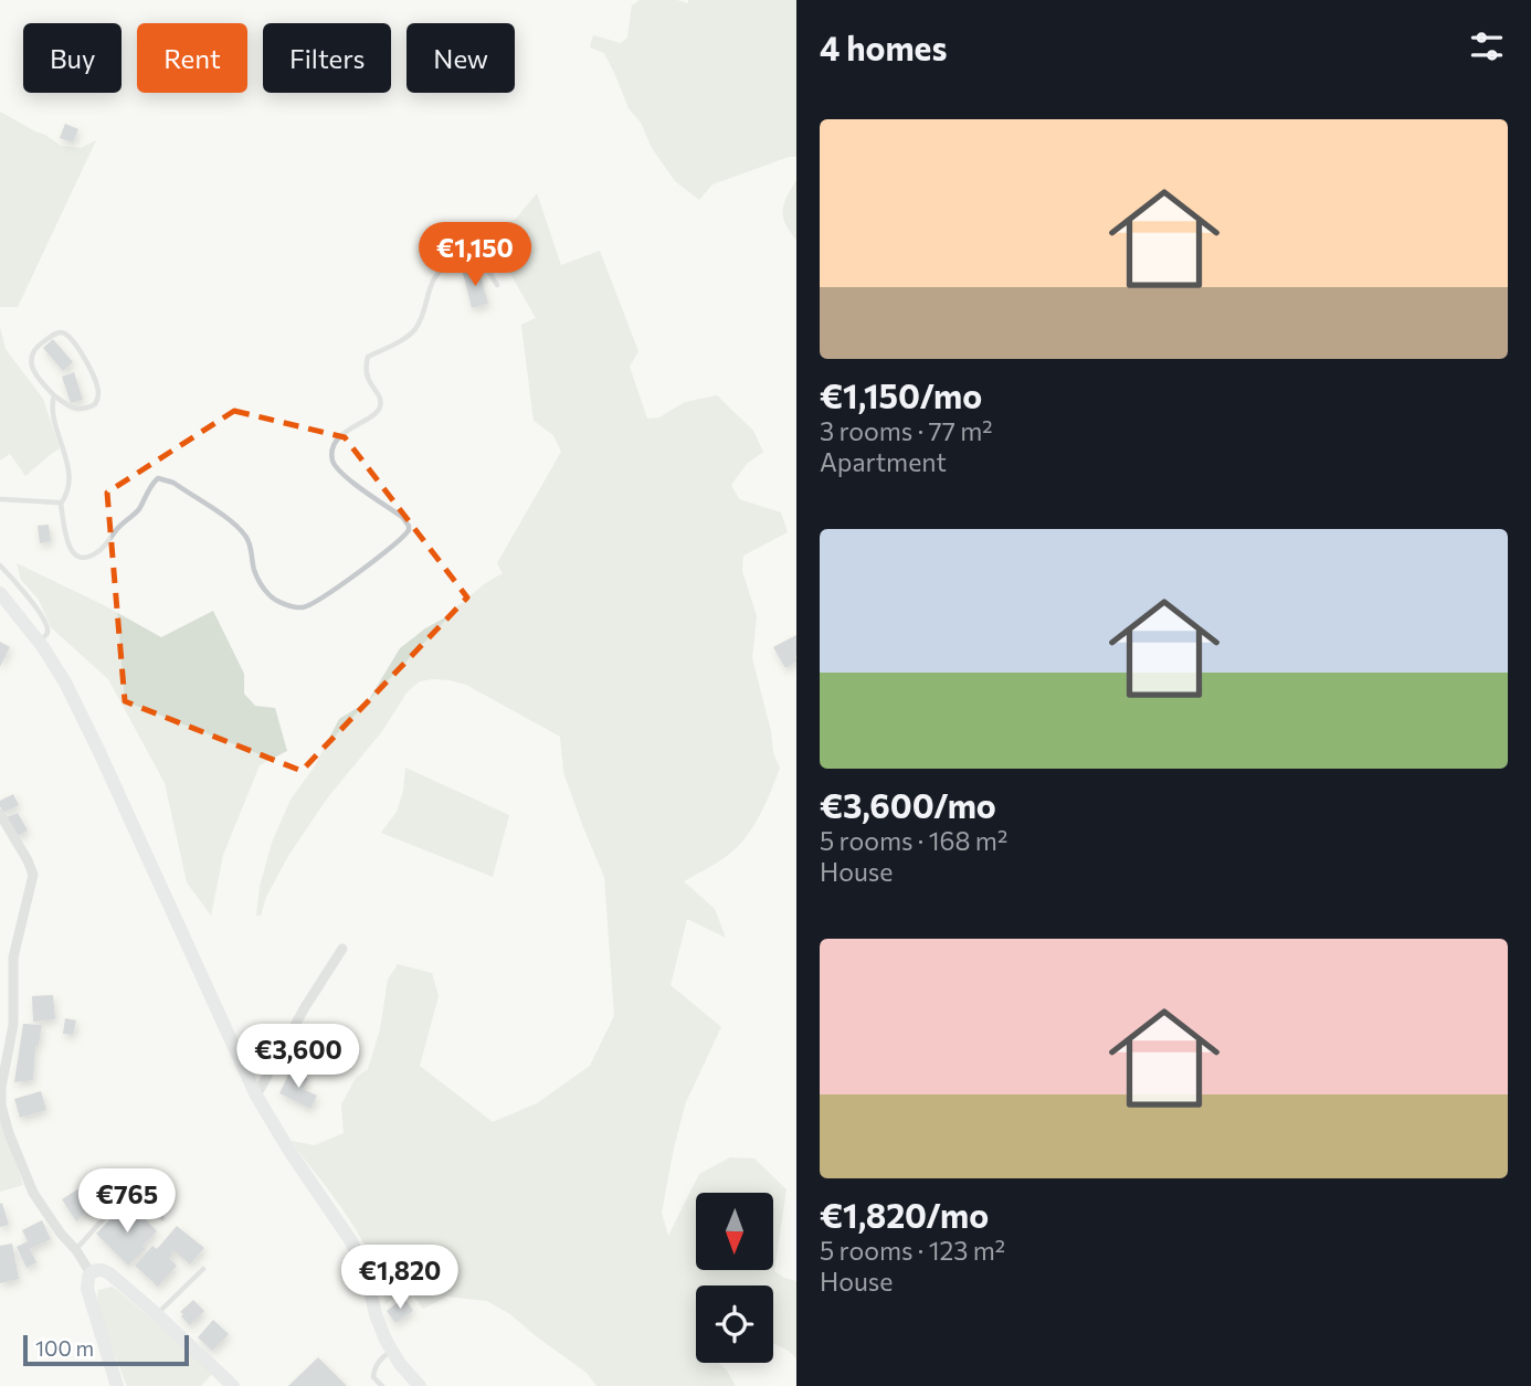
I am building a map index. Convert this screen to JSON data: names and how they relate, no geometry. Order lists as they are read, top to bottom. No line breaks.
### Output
{"scale_bar":"100 m","north":"bottom","page":{"heading":"4 homes","chip":["Buy","Rent","Filters","New"],"list":[{"name":"€1,150/mo","note":"3 rooms · 77 m² · Apartment"},{"name":"€3,600/mo","note":"5 rooms · 168 m² · House"},{"name":"€1,820/mo","note":"5 rooms · 123 m² · House"}],"price":["€1,150","€3,600","€765","€1,820"],"scale":"100 m"}}
